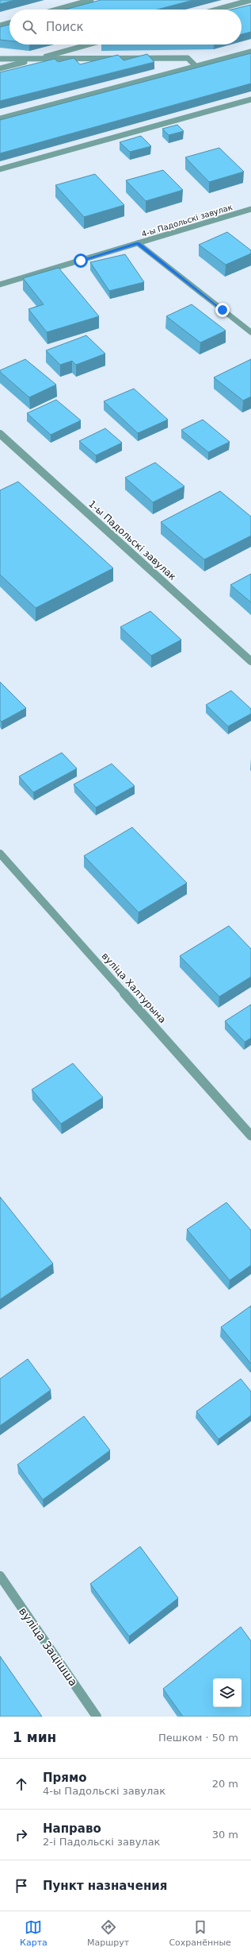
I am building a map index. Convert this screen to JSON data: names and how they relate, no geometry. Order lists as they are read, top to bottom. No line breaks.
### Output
{"streets":{"street":["4-ы Падольскі завулак","1-ы Падольскі завулак","вуліца Халтурына","вуліца Зацішша"]},"page":{"search":"Поиск","heading":["1 мин","Пешком · 50 m"],"list":[["Прямо","4-ы Падольскі завулак","20 m"],["Направо","2-і Падольскі завулак","30 m"],"Пункт назначения"],"nav":["Карта","Маршрут","Сохранённые"]}}
